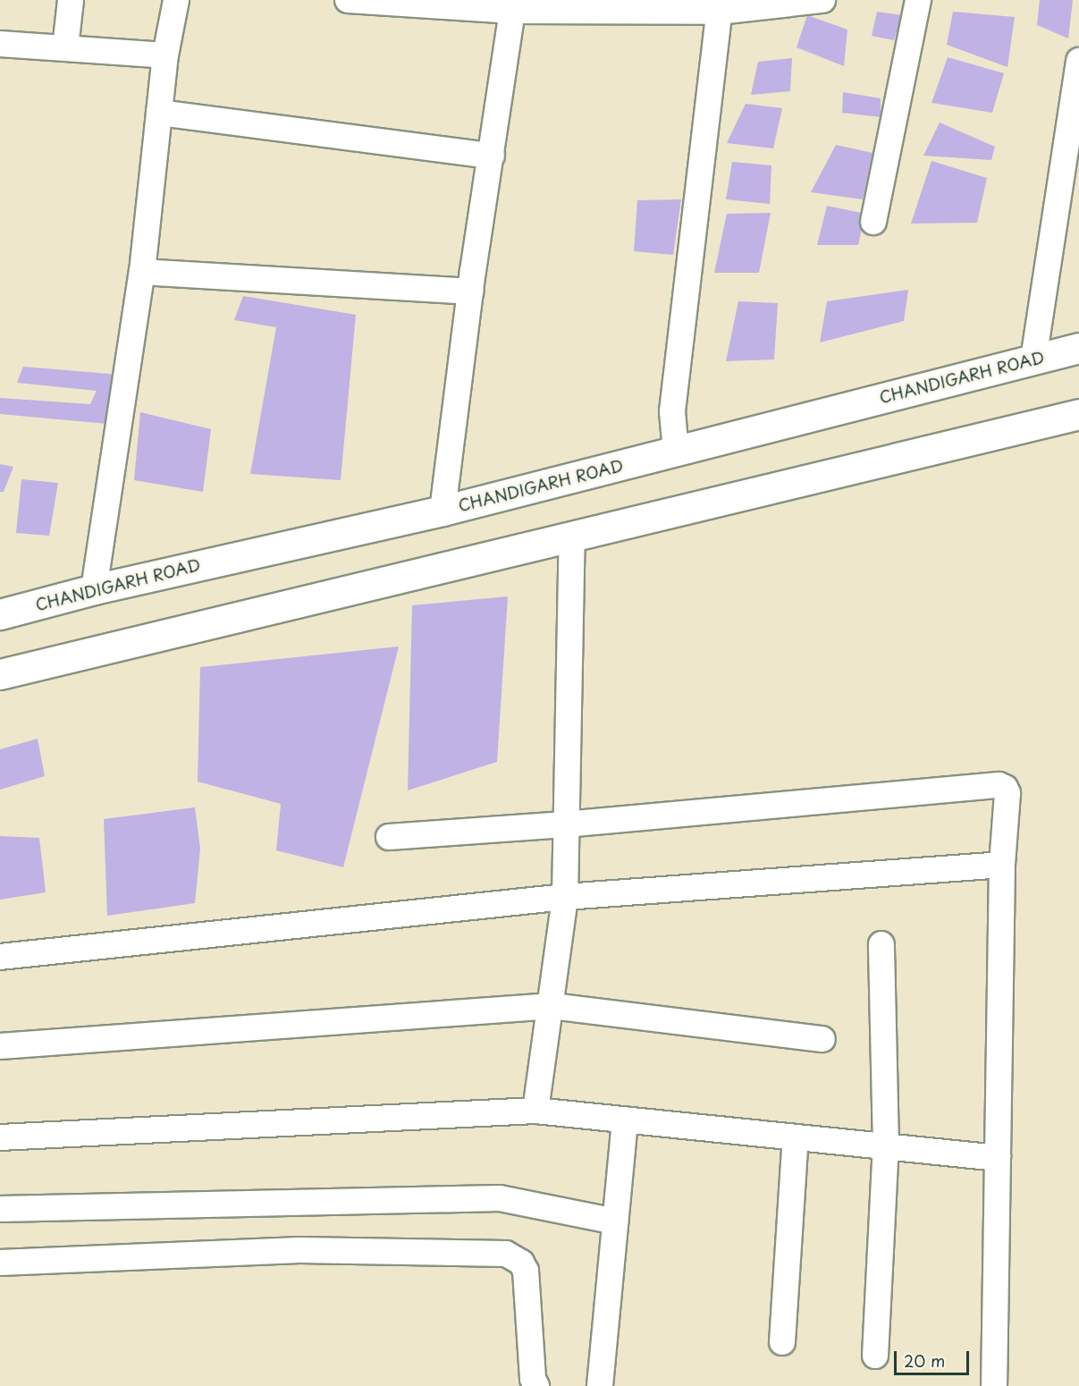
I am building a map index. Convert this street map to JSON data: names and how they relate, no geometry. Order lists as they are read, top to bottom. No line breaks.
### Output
{"streets":{"main road":["CHANDIGARH ROAD"]},"scale_bar":"20 m"}
